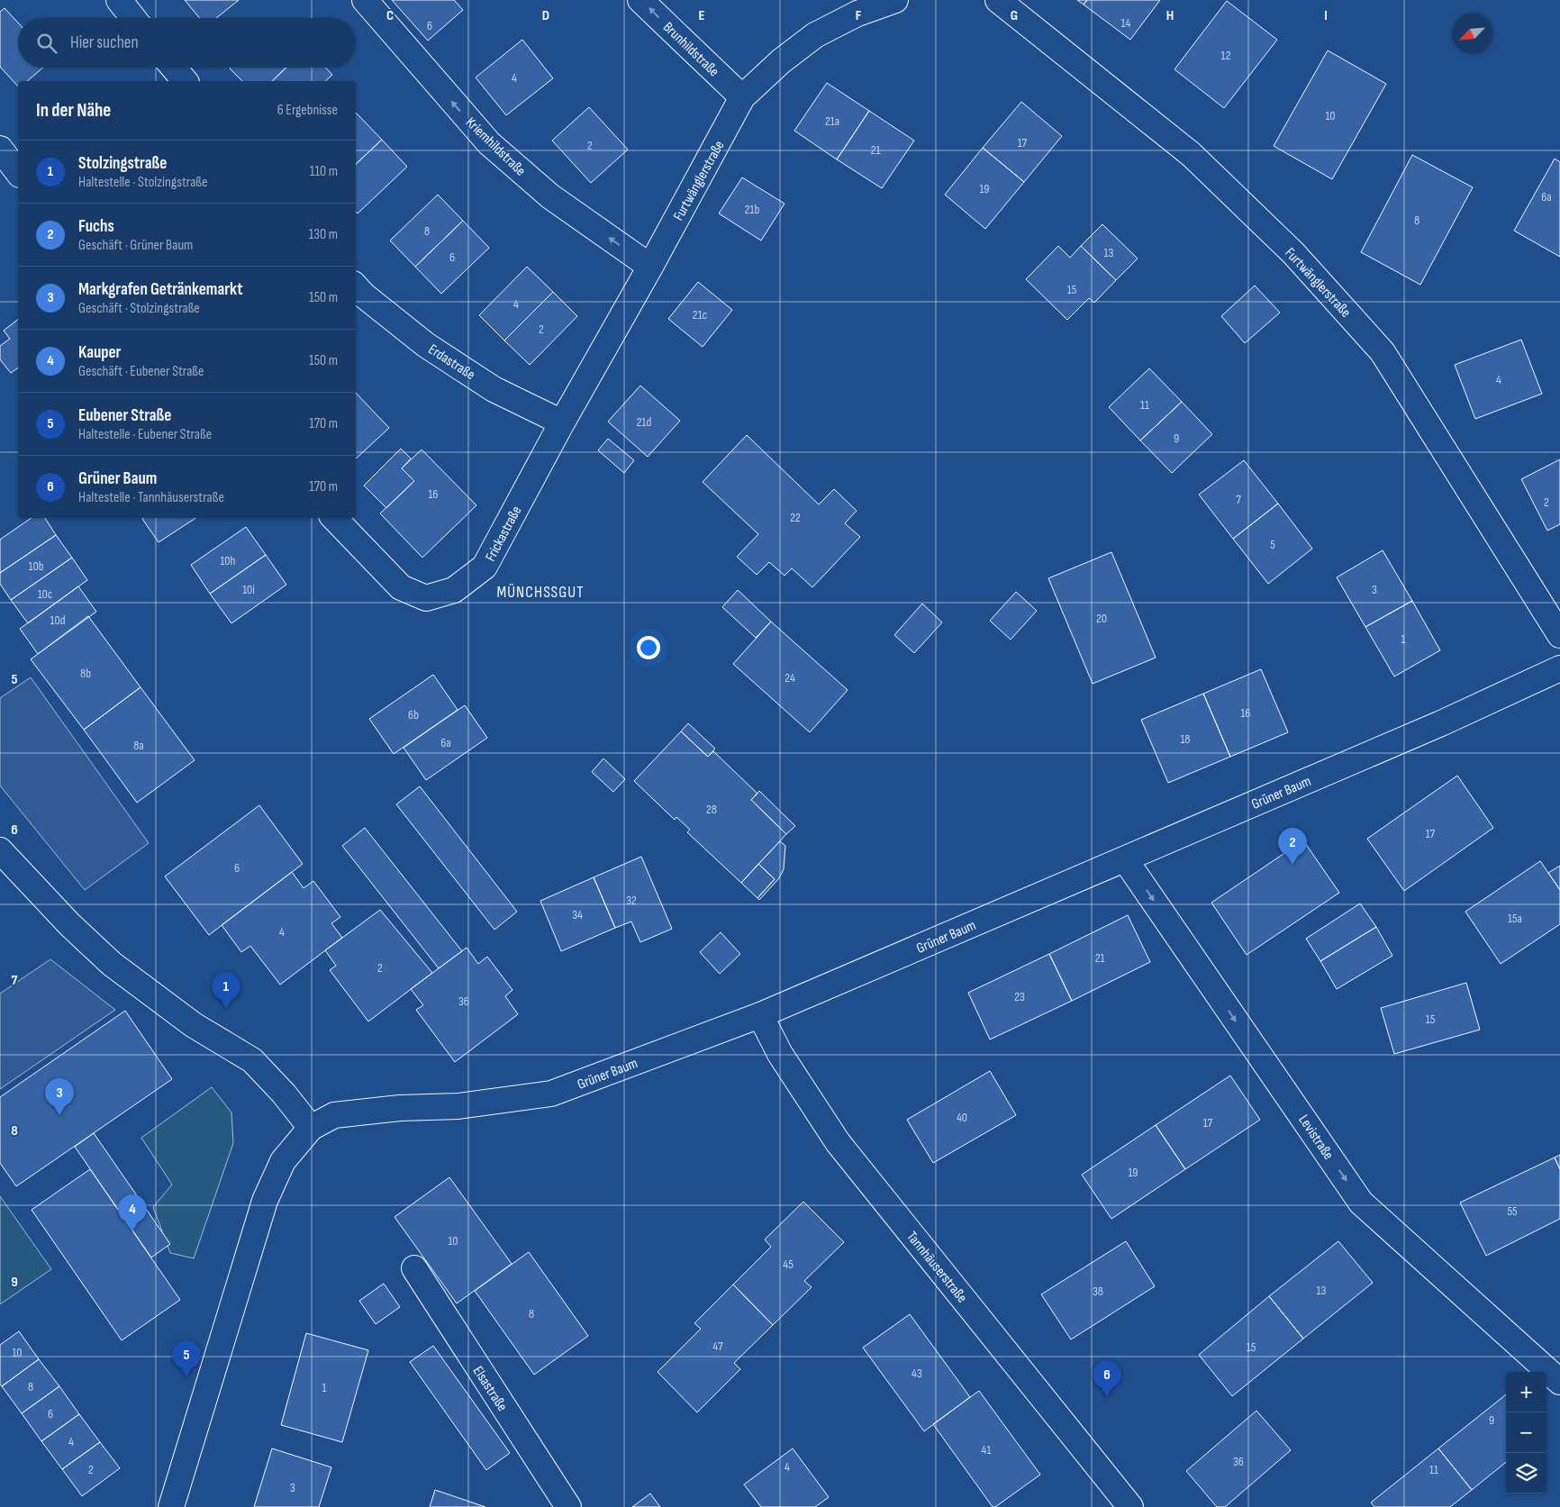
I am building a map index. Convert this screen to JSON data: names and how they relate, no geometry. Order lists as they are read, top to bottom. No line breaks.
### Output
{"streets":{"street":["Brunhildstraße","Kriemhildstraße","Furtwänglerstraße","Erdastraße","Frickastraße","Grüner Baum","Levistraße","Tannhäuserstraße","Elsastraße"]},"crossings":[["Brunhildstraße","Furtwänglerstraße"],["Kriemhildstraße","Furtwänglerstraße"],["Furtwänglerstraße","Erdastraße"],["Furtwänglerstraße","Frickastraße"],["Erdastraße","Frickastraße"],["Grüner Baum","Levistraße"],["Grüner Baum","Tannhäuserstraße"]],"one_way":["Brunhildstraße","Kriemhildstraße","Levistraße"],"districts":["MÜNCHSSGUT"],"house_numbers":["14","6","12","4","10","21a","17","2","21","19","6a","21b","8","8","13","6","15","4","21c","2","4","11","21d","9","16","7","2","22","5","10h","10b","10i","3","10c","20","10d","1","8b","24","16","6b","18","6a","8a","28","17","6","32","34","15a","4","21","2","23","36","15","40","17","19","55","10","45","13","38","8","47","15","10","43","8","1","6","9","4","41","36","4","2","11","3"],"north":"bottom left","page":{"search":"Hier suchen","heading":["In der Nähe","6 Ergebnisse"],"list":[{"mark":"1","name":"Stolzingstraße","note":"Haltestelle · Stolzingstraße","value":"110 m"},{"mark":"2","name":"Fuchs","note":"Geschäft · Grüner Baum","value":"130 m"},{"mark":"3","name":"Markgrafen Getränkemarkt","note":"Geschäft · Stolzingstraße","value":"150 m"},{"mark":"4","name":"Kauper","note":"Geschäft · Eubener Straße","value":"150 m"},{"mark":"5","name":"Eubener Straße","note":"Haltestelle · Eubener Straße","value":"170 m"},{"mark":"6","name":"Grüner Baum","note":"Haltestelle · Tannhäuserstraße","value":"170 m"}],"pins":["2","1","3","4","5","6"],"map_buttons":["+","−"]},"grid":{"columns":["C","D","E","F","G","H","I"],"rows":["5","6","7","8","9"]}}
